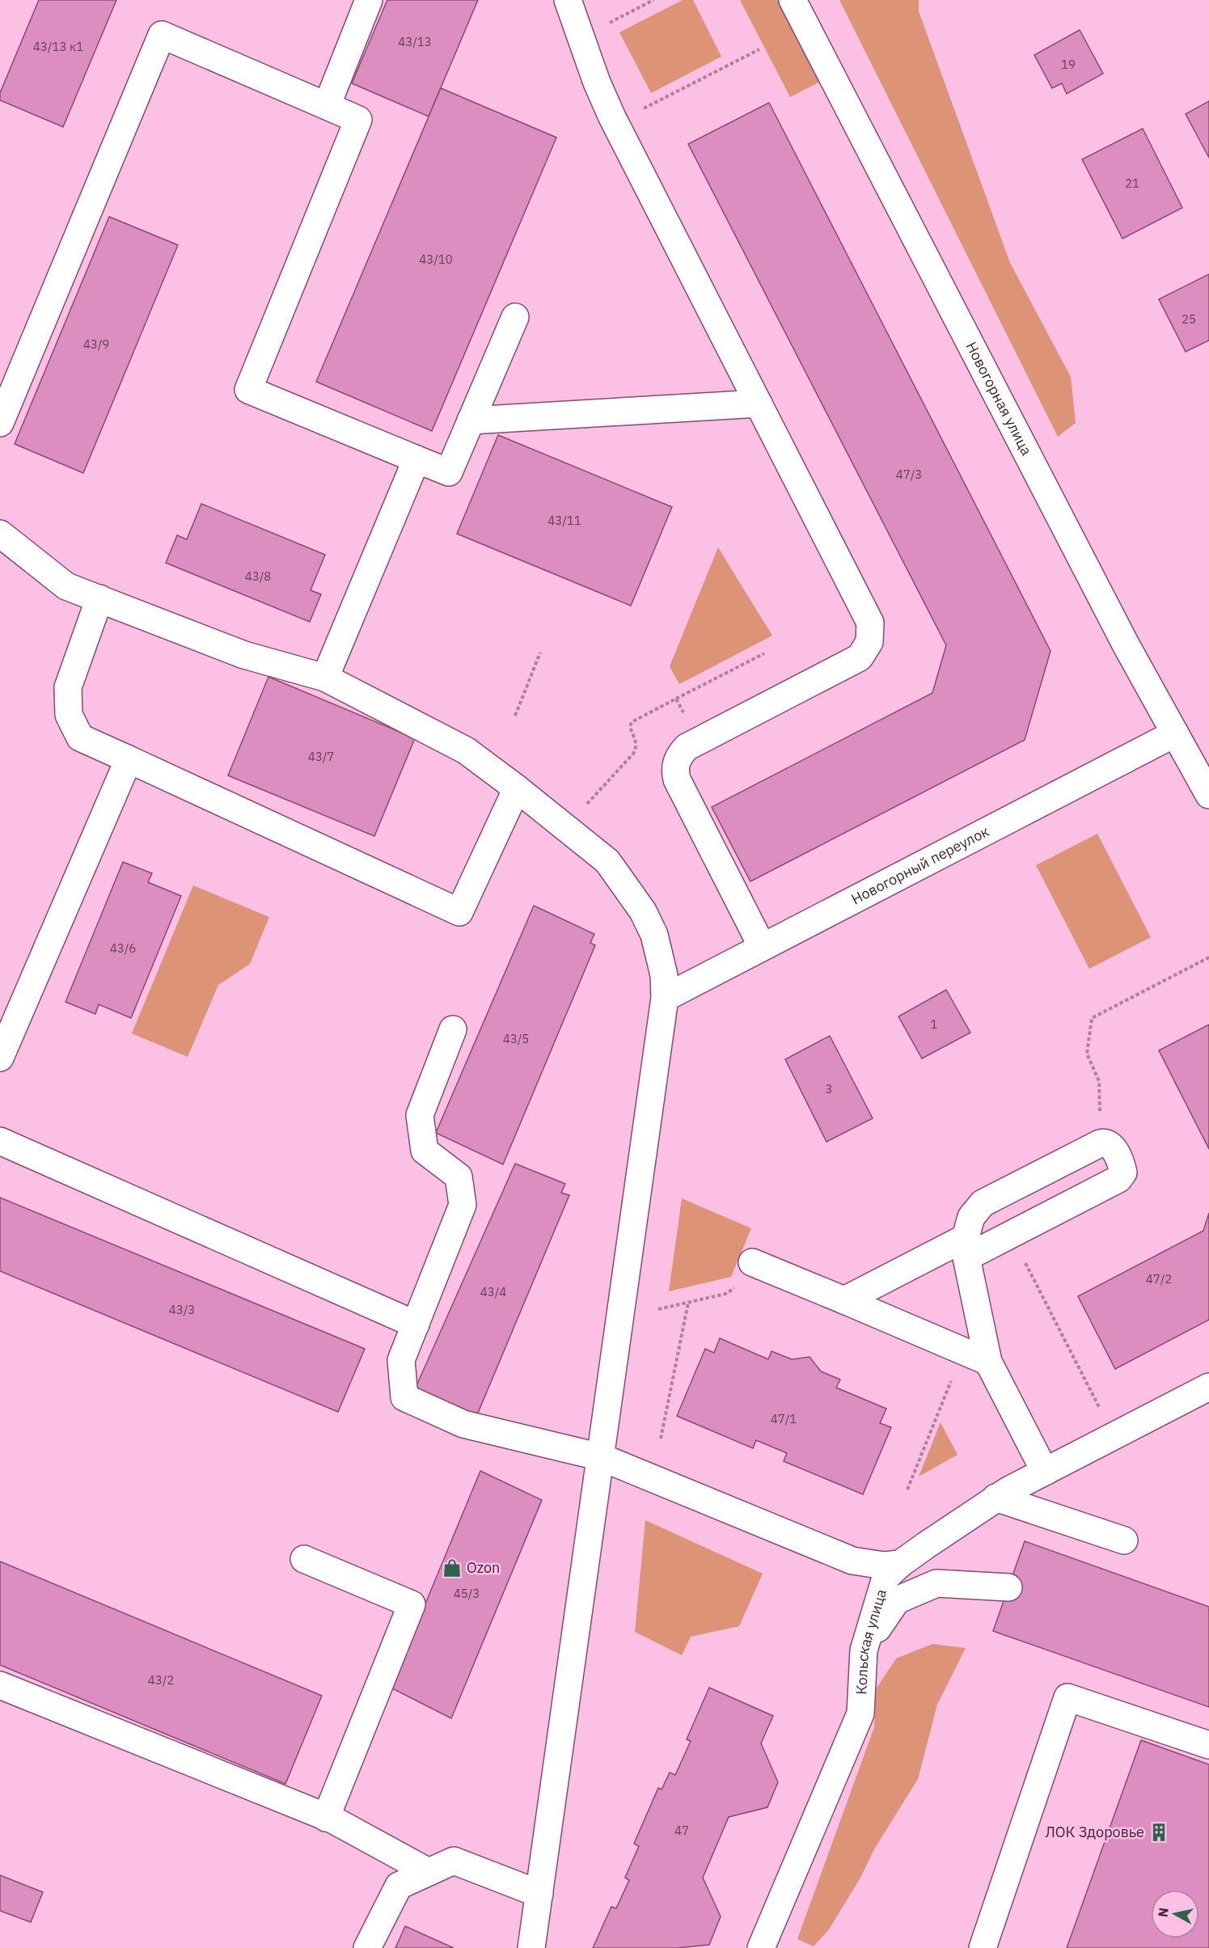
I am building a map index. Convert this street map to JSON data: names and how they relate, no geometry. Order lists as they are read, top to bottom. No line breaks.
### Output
{"streets":{"street":["Новогорная улица","Новогорный переулок","Кольская улица"]},"crossings":[["Новогорная улица","Новогорный переулок"]],"places":{"shop":["Ozon"],"building":["ЛОК Здоровье"]},"house_numbers":["43/13","43/13 к1","19","21","43/10","25","43/9","47/3","43/11","43/8","43/7","43/6","1","43/5","3","47/2","43/4","43/3","47/1","45/3","43/2","47"],"north":"left"}
